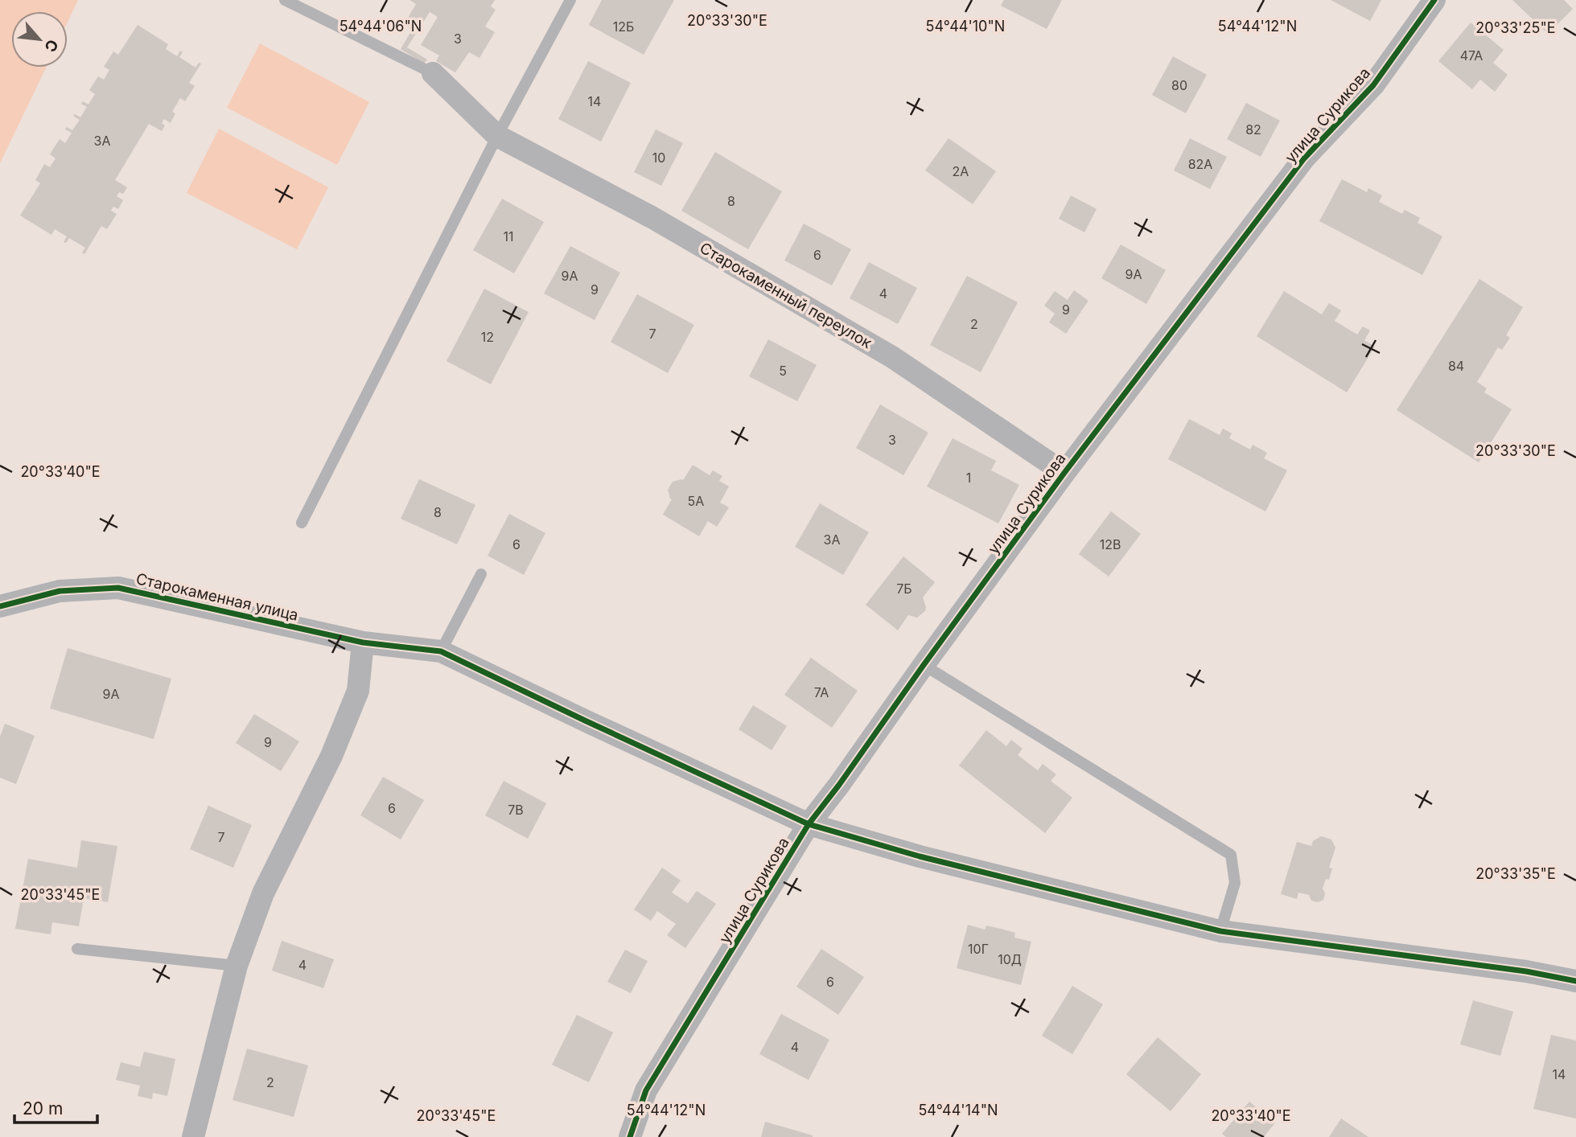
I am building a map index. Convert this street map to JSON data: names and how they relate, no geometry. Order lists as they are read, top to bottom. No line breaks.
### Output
{"streets":{"street":["улица Сурикова","Старокаменный переулок","Старокаменная улица"]},"crossings":[["улица Сурикова","Старокаменный переулок"],["улица Сурикова","Старокаменная улица"]],"house_numbers":["12Б","3","47А","80","14","82","3А","10","82А","2А","8","11","6","9А","9А","9","4","9","2","7","12","84","5","3","1","5А","8","3А","6","12В","7Б","7А","9А","9","6","7В","7","10Г","10Д","4","6","4","14","2"],"scale_bar":"20 m","north":"bottom right","coordinates":["20°33'30\"E","54°44'06\"N","54°44'10\"N","54°44'12\"N","20°33'25\"E","20°33'40\"E","20°33'35\"E","20°33'45\"E","54°44'14\"N"]}
